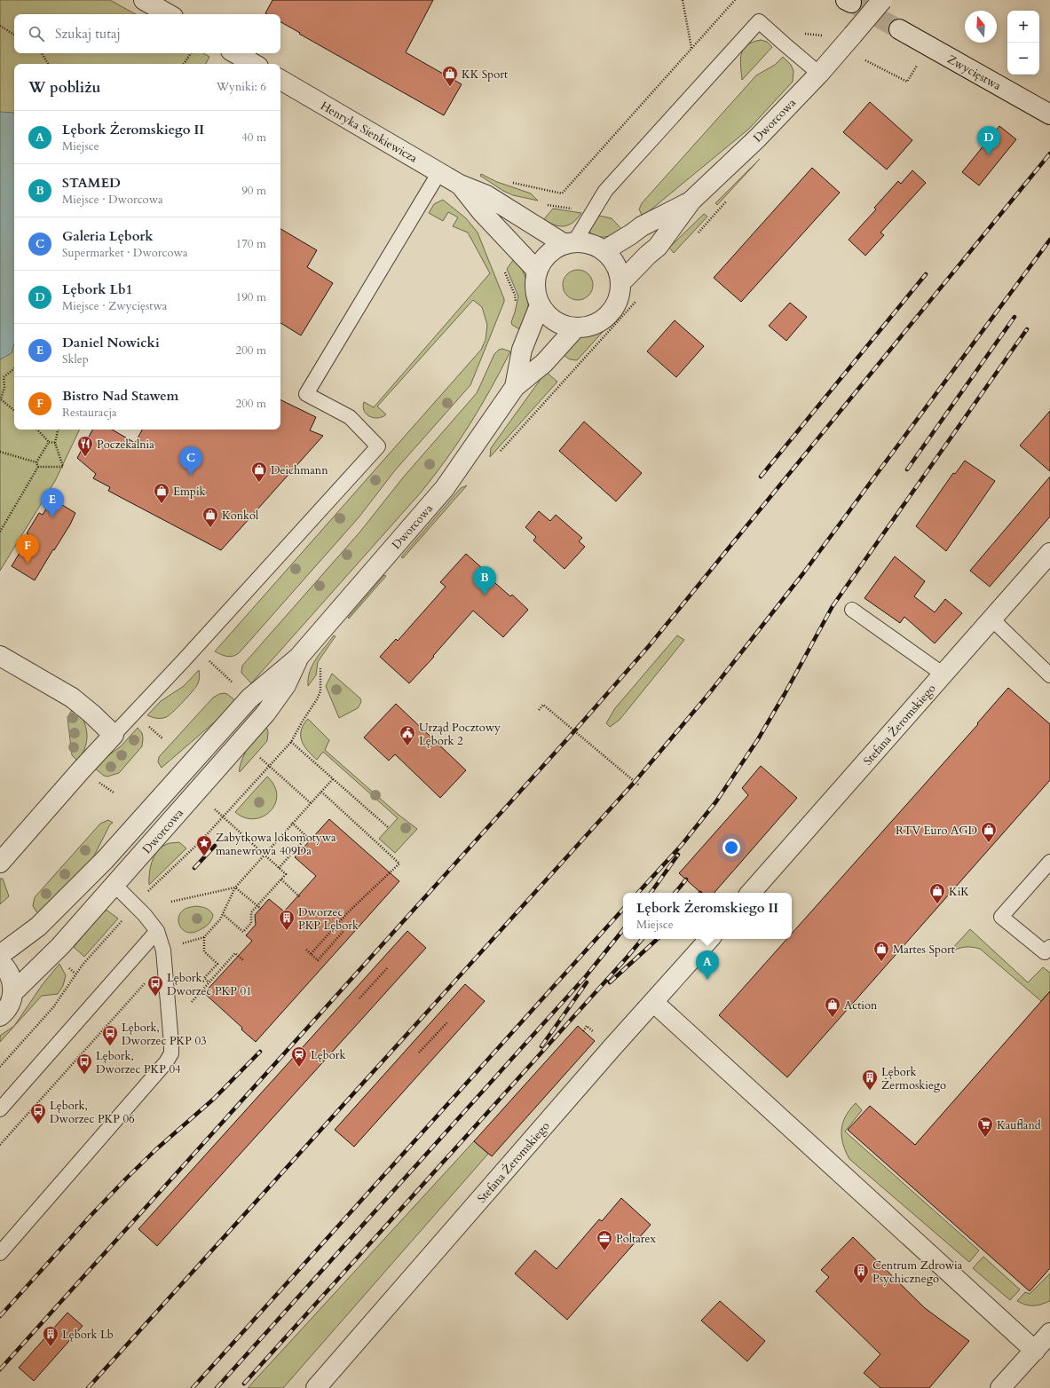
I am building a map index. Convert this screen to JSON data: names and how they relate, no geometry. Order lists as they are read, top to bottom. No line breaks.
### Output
{"streets":{"street":["Zwycięstwa","Dworcowa","Henryka Sienkiewicza","Stefana Żeromskiego"]},"crossings":[["Dworcowa","Henryka Sienkiewicza"]],"places":{"shop":["KK Sport","Deichmann","Empik","Konkol","RTV Euro AGD","KiK","Martes Sport","Action"],"restaurant":["Poczekalnia"],"public building":["Urząd Pocztowy Lębork 2"],"place":["Zabytkowa lokomotywa manewrowa 409Da"],"building":["Dworzec PKP Lębork","Lębork Żermoskiego","Centrum Zdrowia Psychicznego","Lębork Lb"],"bus stop":["Lębork, Dworzec PKP 01","Lębork, Dworzec PKP 03","Lębork, Dworzec PKP 04","Lębork, Dworzec PKP 06"],"station":["Lębork"],"supermarket":["Kaufland"],"office":["Poltarex"]},"north":"top","page":{"map_buttons":["+","−"],"search":"Szukaj tutaj","heading":["W pobliżu","Wyniki: 6"],"list":[{"mark":"A","name":"Lębork Żeromskiego II","note":"Miejsce","value":"40 m"},{"mark":"B","name":"STAMED","note":"Miejsce · Dworcowa","value":"90 m"},{"mark":"C","name":"Galeria Lębork","note":"Supermarket · Dworcowa","value":"170 m"},{"mark":"D","name":"Lębork Lb1","note":"Miejsce · Zwycięstwa","value":"190 m"},{"mark":"E","name":"Daniel Nowicki","note":"Sklep","value":"200 m"},{"mark":"F","name":"Bistro Nad Stawem","note":"Restauracja","value":"200 m"}],"pins":["D","C","E","F","B","A"],"popup":["Lębork Żeromskiego II","Miejsce"]}}
